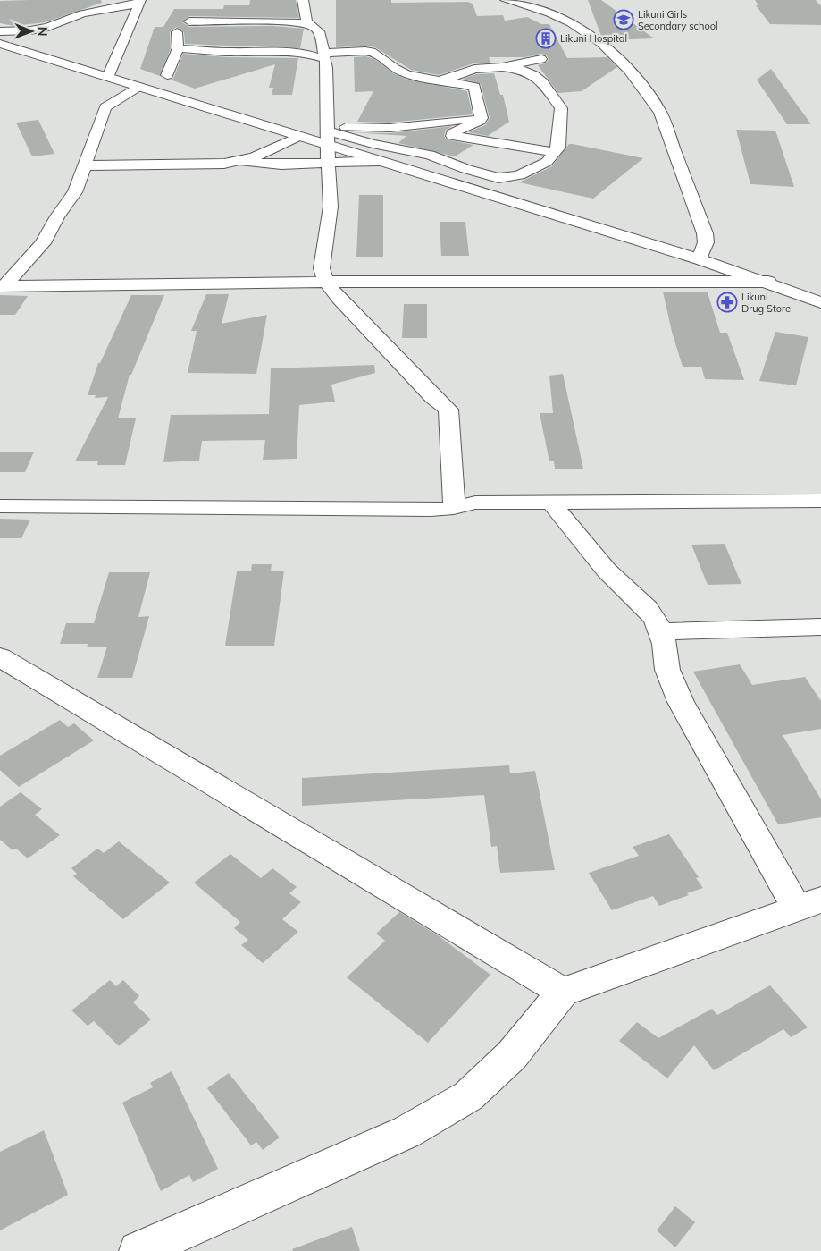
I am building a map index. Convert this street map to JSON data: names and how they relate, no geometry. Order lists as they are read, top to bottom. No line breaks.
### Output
{"places":{"school or university":["Likuni Girls Secondary school"],"building":["Likuni Hospital"],"pharmacy":["Likuni Drug Store"]},"north":"right"}
